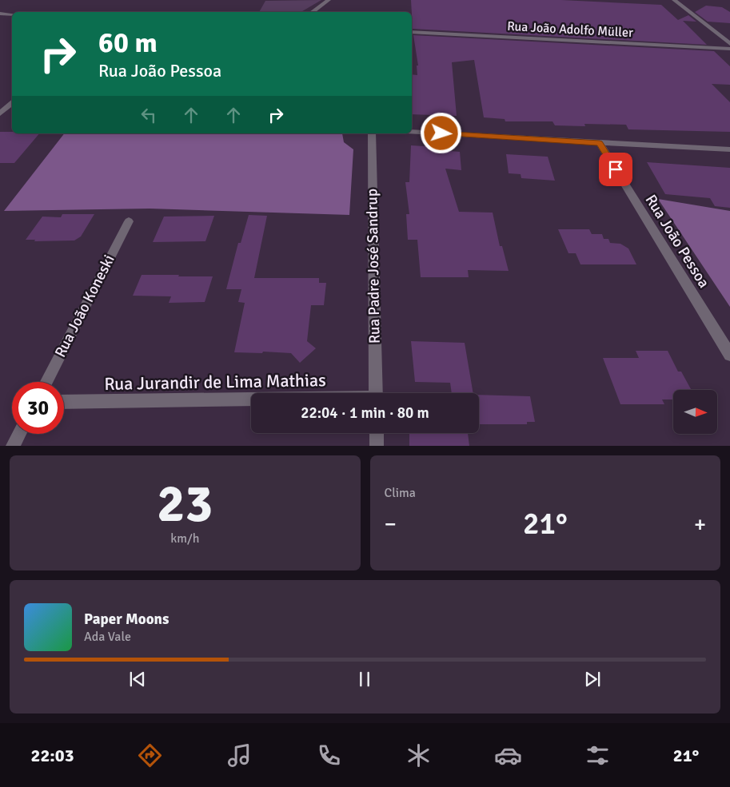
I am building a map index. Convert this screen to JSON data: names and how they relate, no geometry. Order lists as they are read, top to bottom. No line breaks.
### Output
{"streets":{"street":["Rua João Adolfo Müller","Rua João Pessoa","Rua Padre José Sandrup","Rua João Koneski","Rua Jurandir de Lima Mathias"]},"north":"right","page":{"turn":["60 m","Rua João Pessoa"],"limit":"30","trip":"22:04 · 1 min · 80 m","tile":[["23","km/h"],"Clima"],"heat":["−","21°","+"],"song":["Paper Moons","Ada Vale"],"tabs":["22:03","21°"]}}
